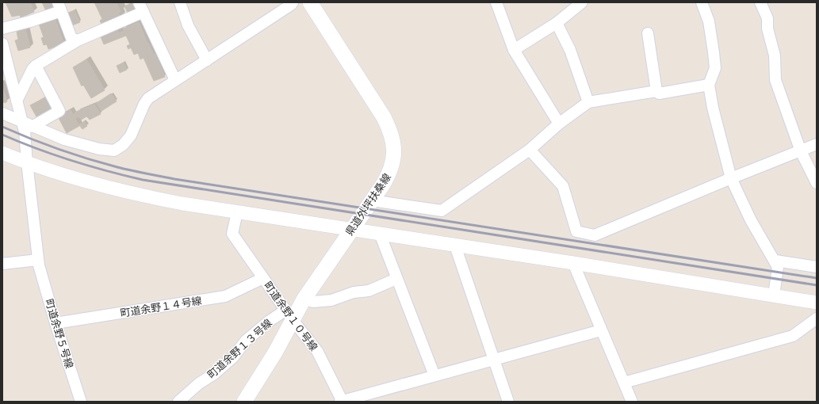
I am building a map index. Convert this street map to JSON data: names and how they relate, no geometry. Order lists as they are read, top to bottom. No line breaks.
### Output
{"streets":{"main road":["県道外坪扶桑線"],"street":["町道余野１４号線","町道余野１０号線","町道余野５号線","町道余野１３号線"]},"crossings":[["県道外坪扶桑線","町道余野１０号線"],["県道外坪扶桑線","町道余野１３号線"],["町道余野１４号線","町道余野１０号線"],["町道余野１４号線","町道余野５号線"],["町道余野１０号線","町道余野１３号線"]]}
